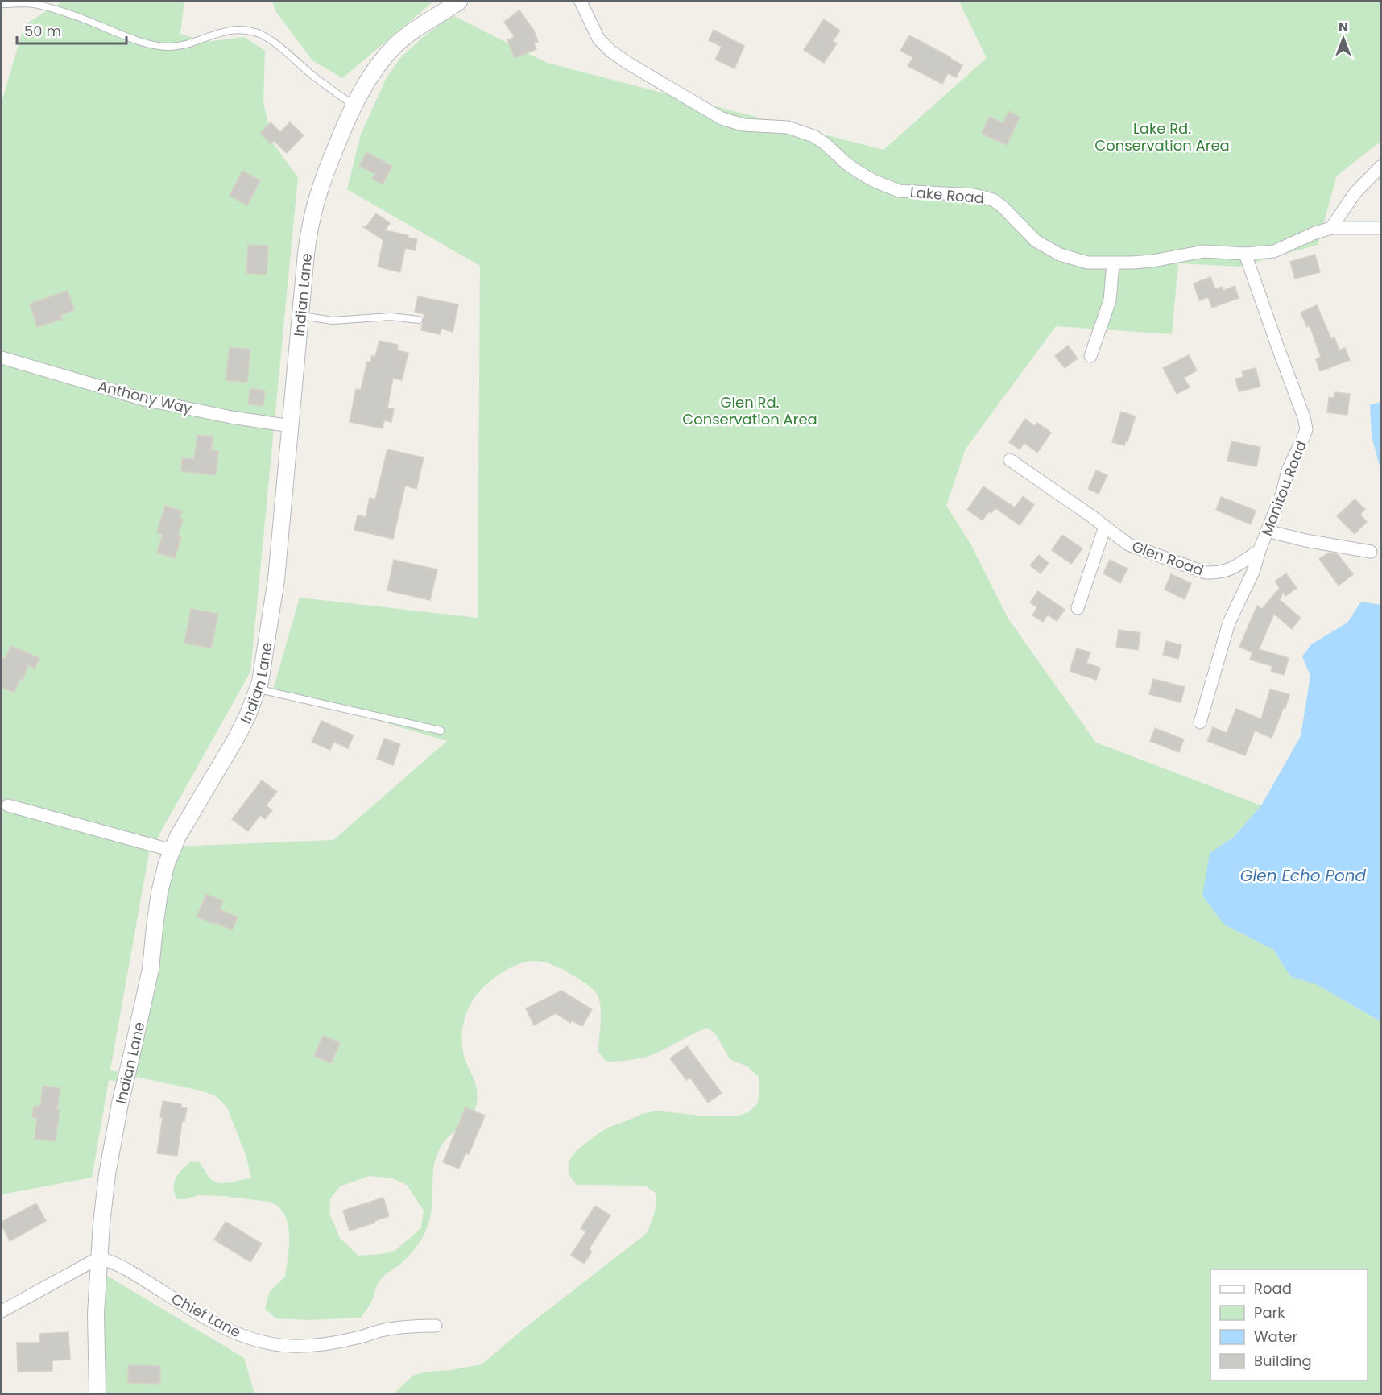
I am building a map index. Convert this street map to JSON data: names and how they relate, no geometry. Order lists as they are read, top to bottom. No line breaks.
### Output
{"streets":{"street":["Lake Road","Indian Lane","Anthony Way","Manitou Road","Glen Road","Chief Lane"]},"crossings":[["Lake Road","Manitou Road"],["Indian Lane","Anthony Way"],["Indian Lane","Chief Lane"],["Manitou Road","Glen Road"]],"water":["Glen Echo Pond"],"parks":["Lake Rd. Conservation Area","Glen Rd. Conservation Area"],"legend":["Road","Park","Water","Building"],"scale_bar":"50 m","north":"top"}
